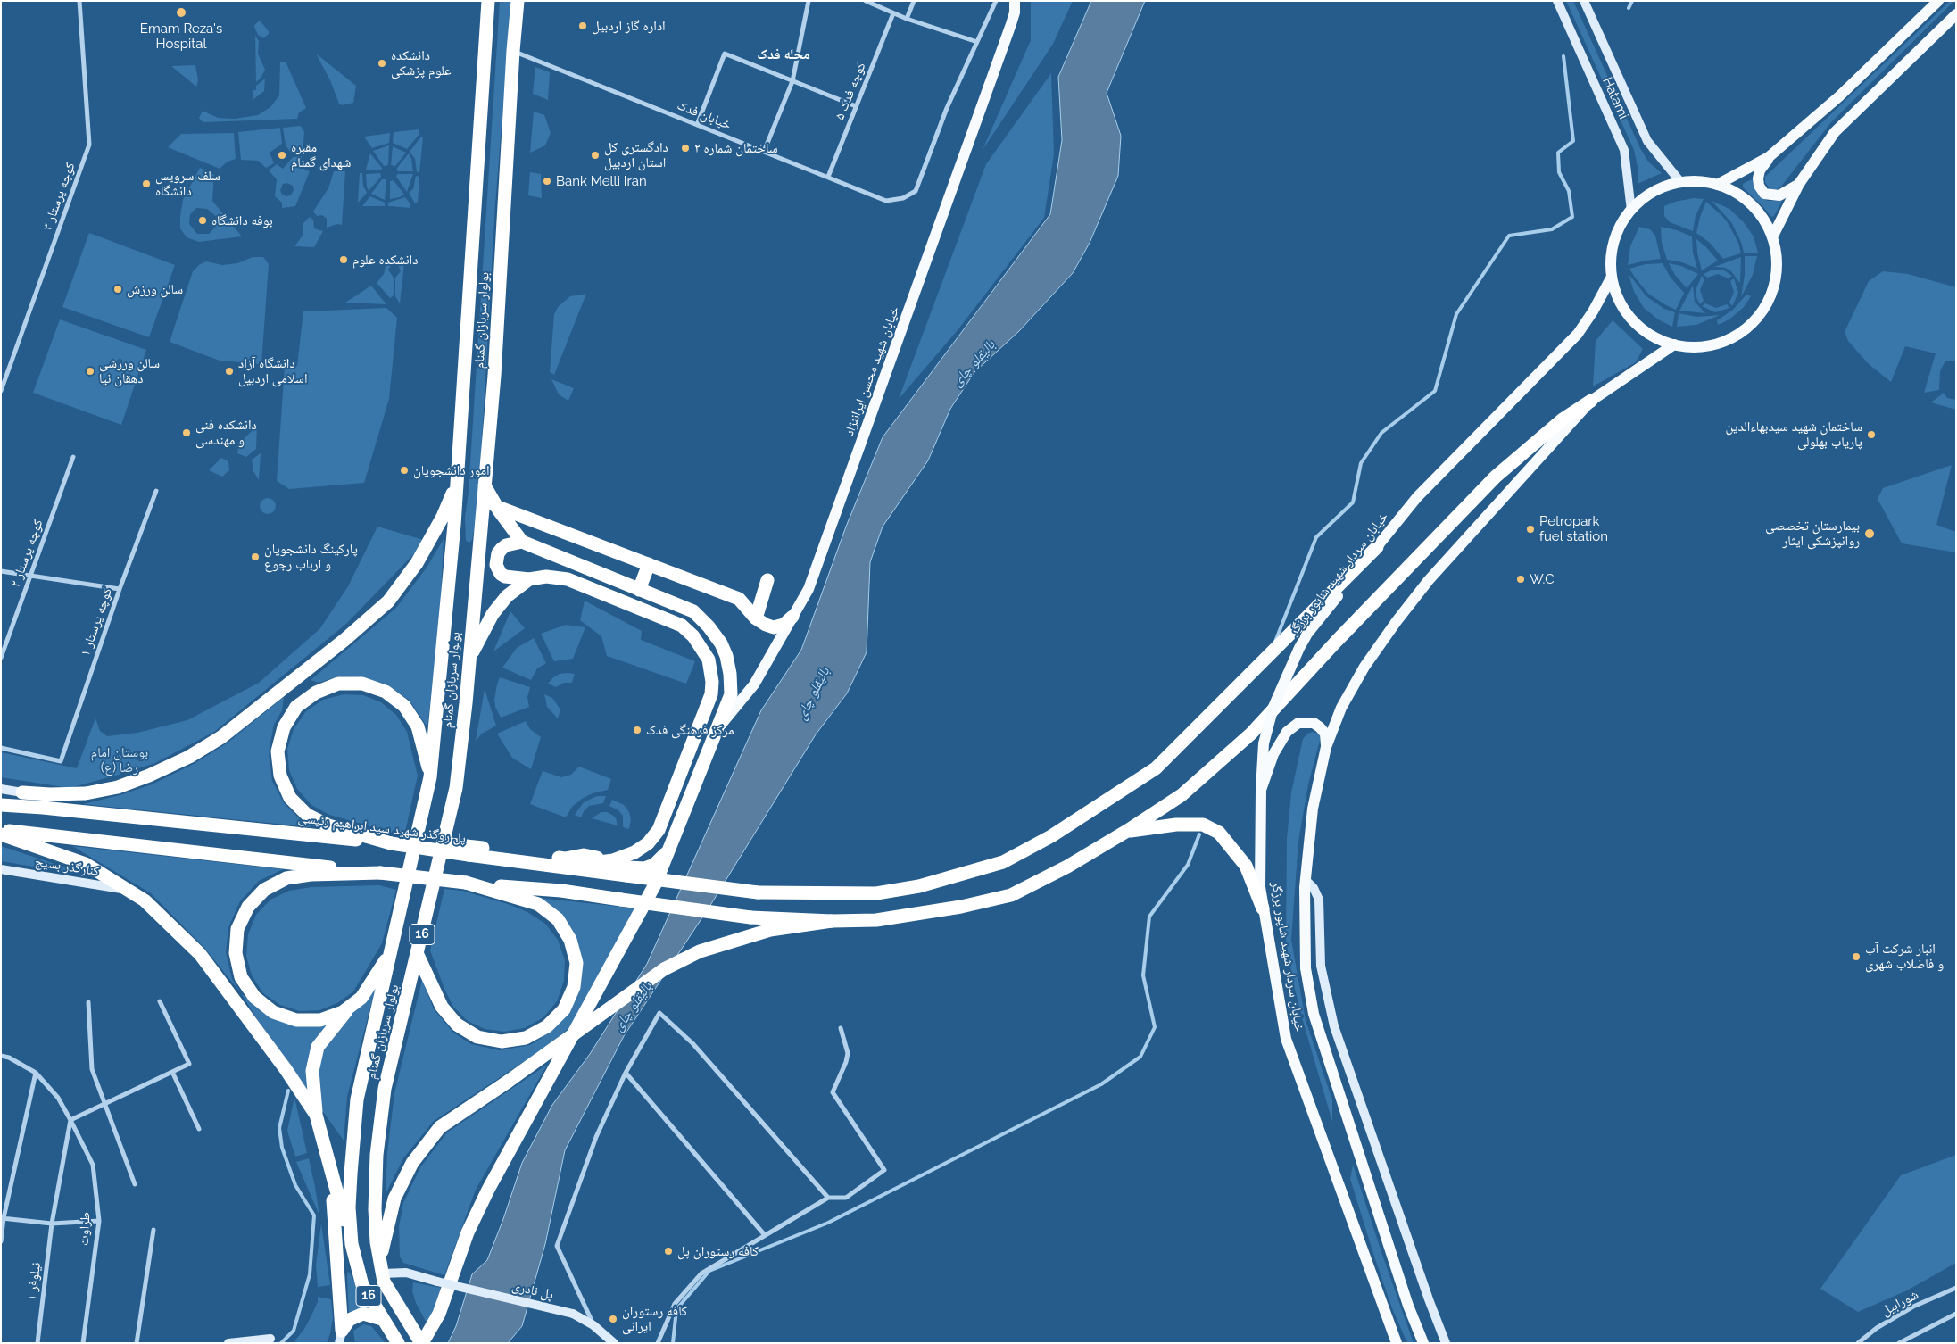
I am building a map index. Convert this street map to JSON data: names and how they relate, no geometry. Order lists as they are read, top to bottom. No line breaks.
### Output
{"streets":{"highway":["بولوار سربازان گمنام","پل روگذر شهید سید ابراهیم رئیسی","16"],"main road":["Hatami","خیابان شهید محسن ایراننژاد","خیابان سردار شهید شاپور برزگر","کنارگذر بسیج","پل نادری"],"street":["کوچه فدک ۵","خیابان فدک","کوچه پرستار ۳","کوچه پرستار ۲","کوچه پرستار ۱","طراوت","نیلوفر ۱","شورابیل"]},"crossings":[["کوچه فدک ۵","خیابان فدک"],["خیابان فدک","بولوار سربازان گمنام"],["بولوار سربازان گمنام","پل نادری"],["خیابان سردار شهید شاپور برزگر","پل روگذر شهید سید ابراهیم رئیسی"]],"districts":["محله فدک"],"water":["بالیقلو چای"],"parks":["بوستان امام رضا (ع)"],"places":["Emam Reza's Hospital","اداره گاز اردبیل","دانشکده علوم پزشکی","ساختمان شماره ۲","مقبره شهدای گمنام","دادگستری کل استان اردبیل","Bank Melli Iran","سلف سرویس دانشگاه","بوفه دانشگاه","دانشکده علوم","سالن ورزش","سالن ورزشی دهقان نیا","دانشگاه آزاد اسلامی اردبیل","دانشکده فنی و مهندسی","ساختمان شهید سیدبهاءالدین پاریاب بهلولی","امور دانشجویان","Petropark fuel station","بیمارستان تخصصی روانپزشکی ایثار","پارکینگ دانشجویان و ارباب رجوع","W.C","مرکز فرهنگی فدک","انبار شرکت آب و فاضلاب شهری","کافه رستوران پل","کافه رستوران ایرانی"]}
